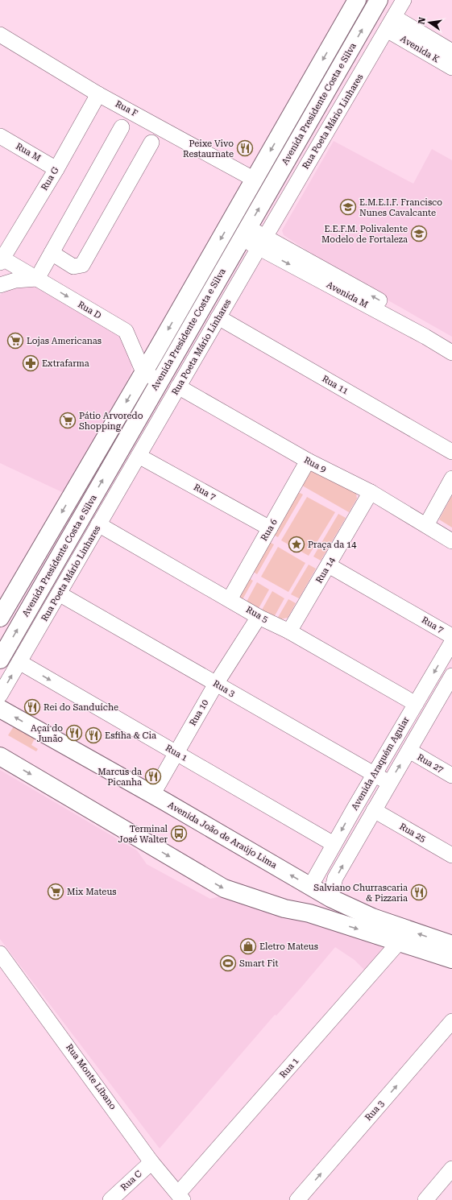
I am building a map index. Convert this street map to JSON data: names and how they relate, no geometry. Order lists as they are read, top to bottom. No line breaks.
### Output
{"streets":{"main road":["Avenida Presidente Costa e Silva","Avenida João de Araújo Lima"],"street":["Avenida K","Rua F","Rua Poeta Mário Linhares","Rua M","Rua G","Avenida M","Rua D","Rua 11","Rua 9","Rua 7","Rua 6","Rua 14","Rua 5","Rua 3","Rua 10","Rua 1","Avenida Araquém Aguiar","Rua 27","Rua 25","Rua Monte Líbano","Rua C"]},"crossings":[["Avenida K","Rua Poeta Mário Linhares"],["Avenida Presidente Costa e Silva","Rua F"],["Avenida Presidente Costa e Silva","Avenida M"],["Avenida Presidente Costa e Silva","Rua D"],["Rua F","Rua G"],["Rua Poeta Mário Linhares","Avenida M"],["Rua Poeta Mário Linhares","Rua 11"],["Rua Poeta Mário Linhares","Rua 9"],["Rua Poeta Mário Linhares","Rua 7"],["Rua Poeta Mário Linhares","Rua 5"],["Rua Poeta Mário Linhares","Rua 3"],["Rua Poeta Mário Linhares","Rua 1"],["Rua M","Rua G"],["Rua G","Rua D"],["Rua 9","Rua 6"],["Rua 9","Rua 14"],["Rua 7","Rua 6"],["Rua 7","Rua 14"],["Rua 6","Rua 5"],["Rua 14","Rua 5"],["Rua 5","Rua 10"],["Rua 5","Avenida Araquém Aguiar"],["Rua 3","Rua 10"],["Rua 3","Avenida Araquém Aguiar"],["Rua 10","Rua 1"],["Rua 10","Avenida João de Araújo Lima"],["Rua 1","Avenida Araquém Aguiar"],["Rua 1","Rua Monte Líbano"],["Avenida Araquém Aguiar","Rua 27"],["Avenida Araquém Aguiar","Rua 25"],["Avenida Araquém Aguiar","Avenida João de Araújo Lima"],["Rua Monte Líbano","Rua C"]],"one_way":["Rua D","Rua 3"],"places":{"restaurant":["Peixe Vivo Restaurnate","Rei do Sanduíche","Açaí do Junão","Esfiha & Cia","Marcus da Picanha","Salviano Churrascaria & Pizzaria"],"school or university":["E.M.E.I.F. Francisco Nunes Cavalcante","E.E.F.M. Polivalente Modelo de Fortaleza"],"supermarket":["Lojas Americanas","Pátio Arvoredo Shopping","Mix Mateus"],"pharmacy":["Extrafarma"],"place":["Praça da 14"],"bus stop":["Terminal José Walter"],"shop":["Eletro Mateus"],"sports":["Smart Fit"]},"north":"left"}
